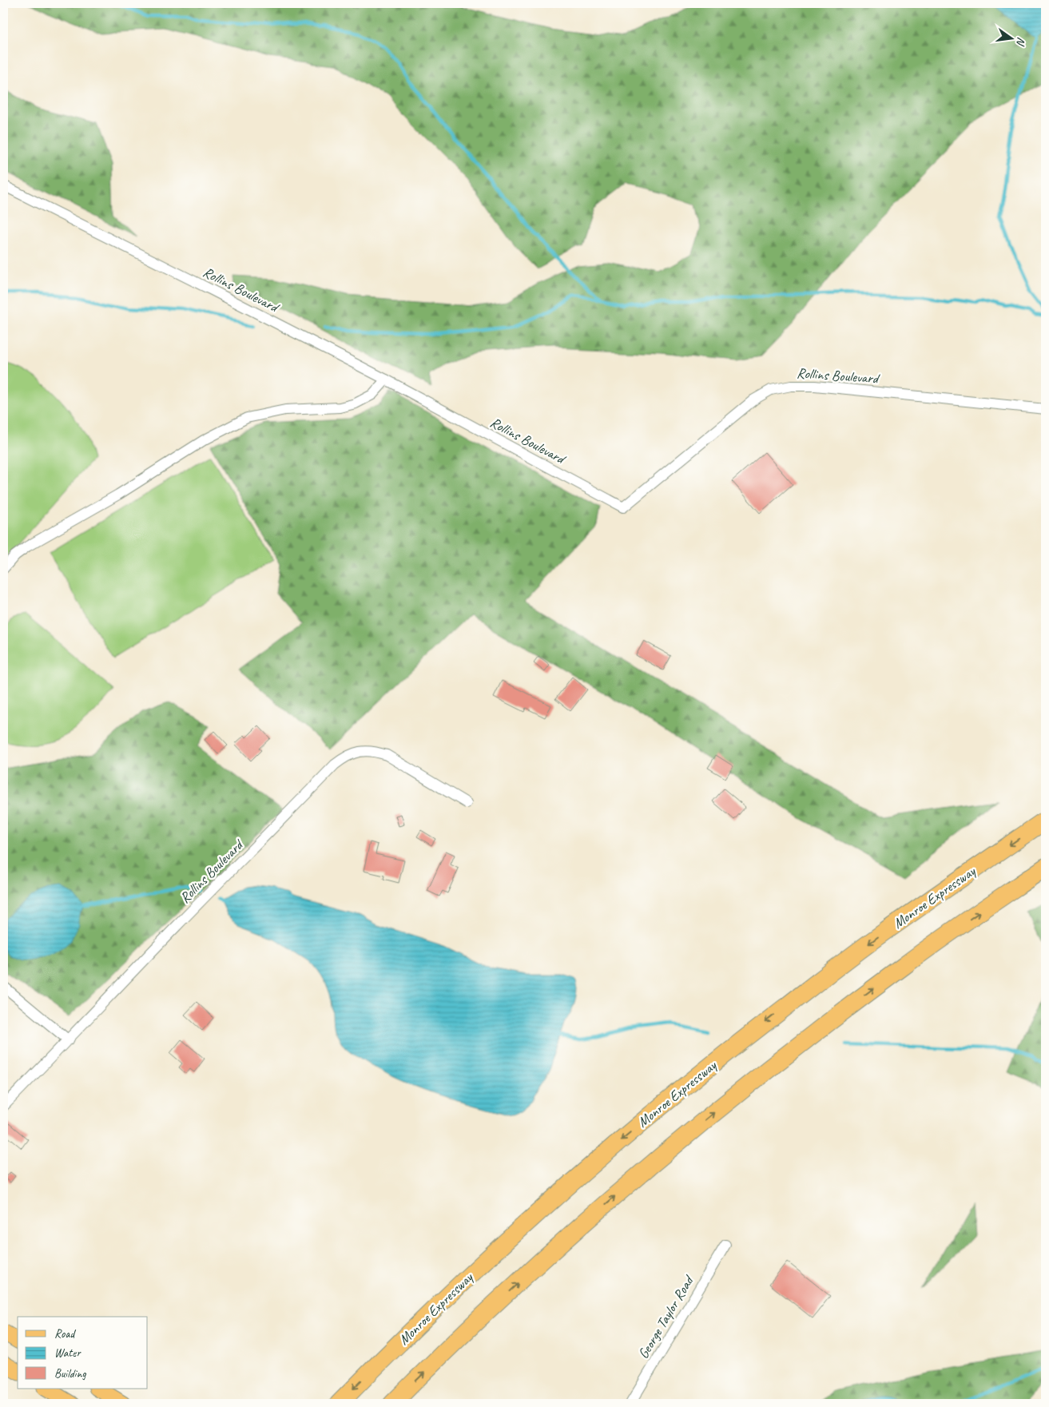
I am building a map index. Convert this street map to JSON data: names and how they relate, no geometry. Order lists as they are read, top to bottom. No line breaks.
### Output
{"streets":{"highway":["Monroe Expressway"],"street":["Rollins Boulevard","George Taylor Road"]},"legend":["Road","Water","Building"],"north":"right"}
